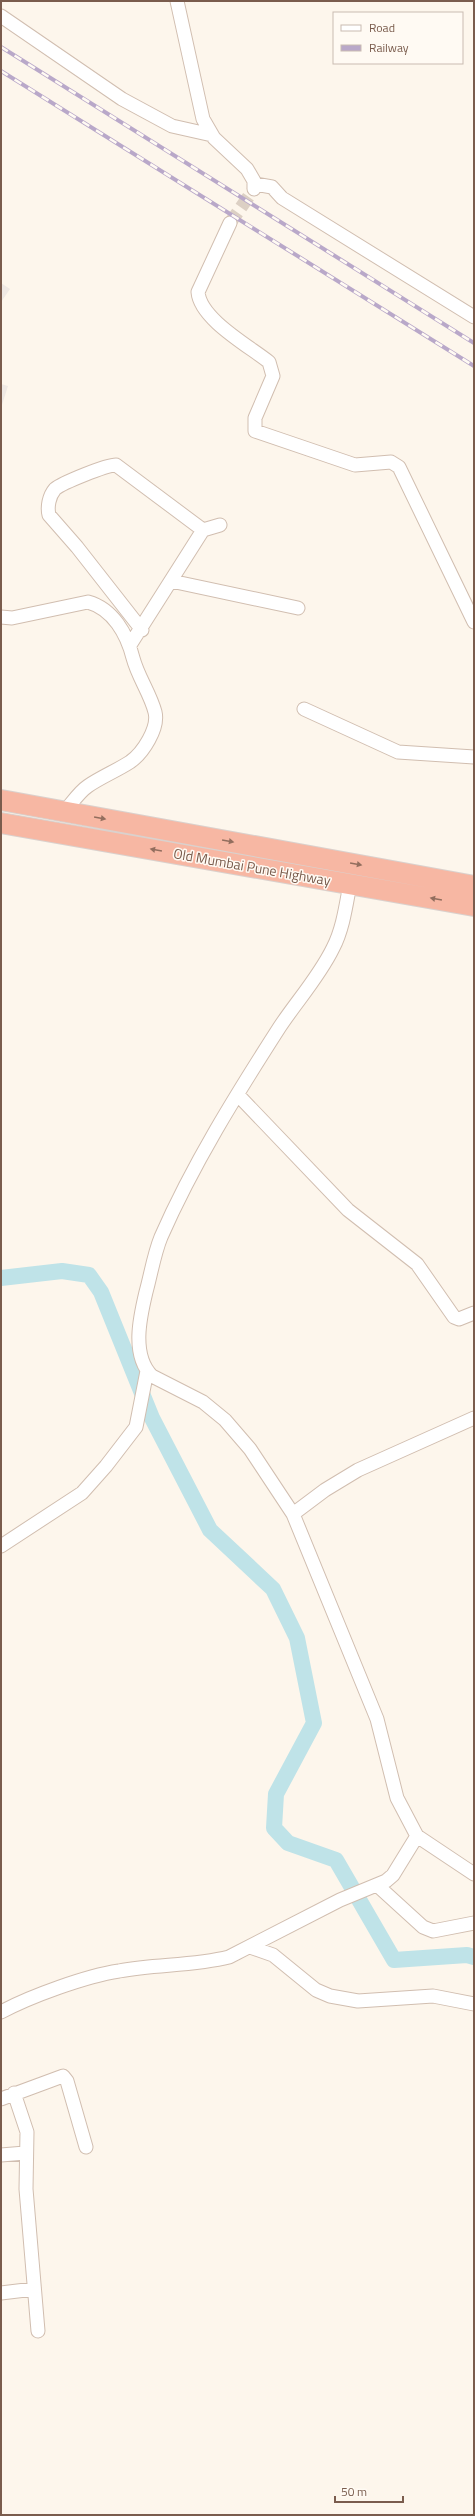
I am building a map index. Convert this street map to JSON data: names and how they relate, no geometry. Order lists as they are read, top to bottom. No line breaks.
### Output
{"streets":{"highway":["Old Mumbai Pune Highway"]},"legend":["Road","Railway"],"scale_bar":"50 m"}
